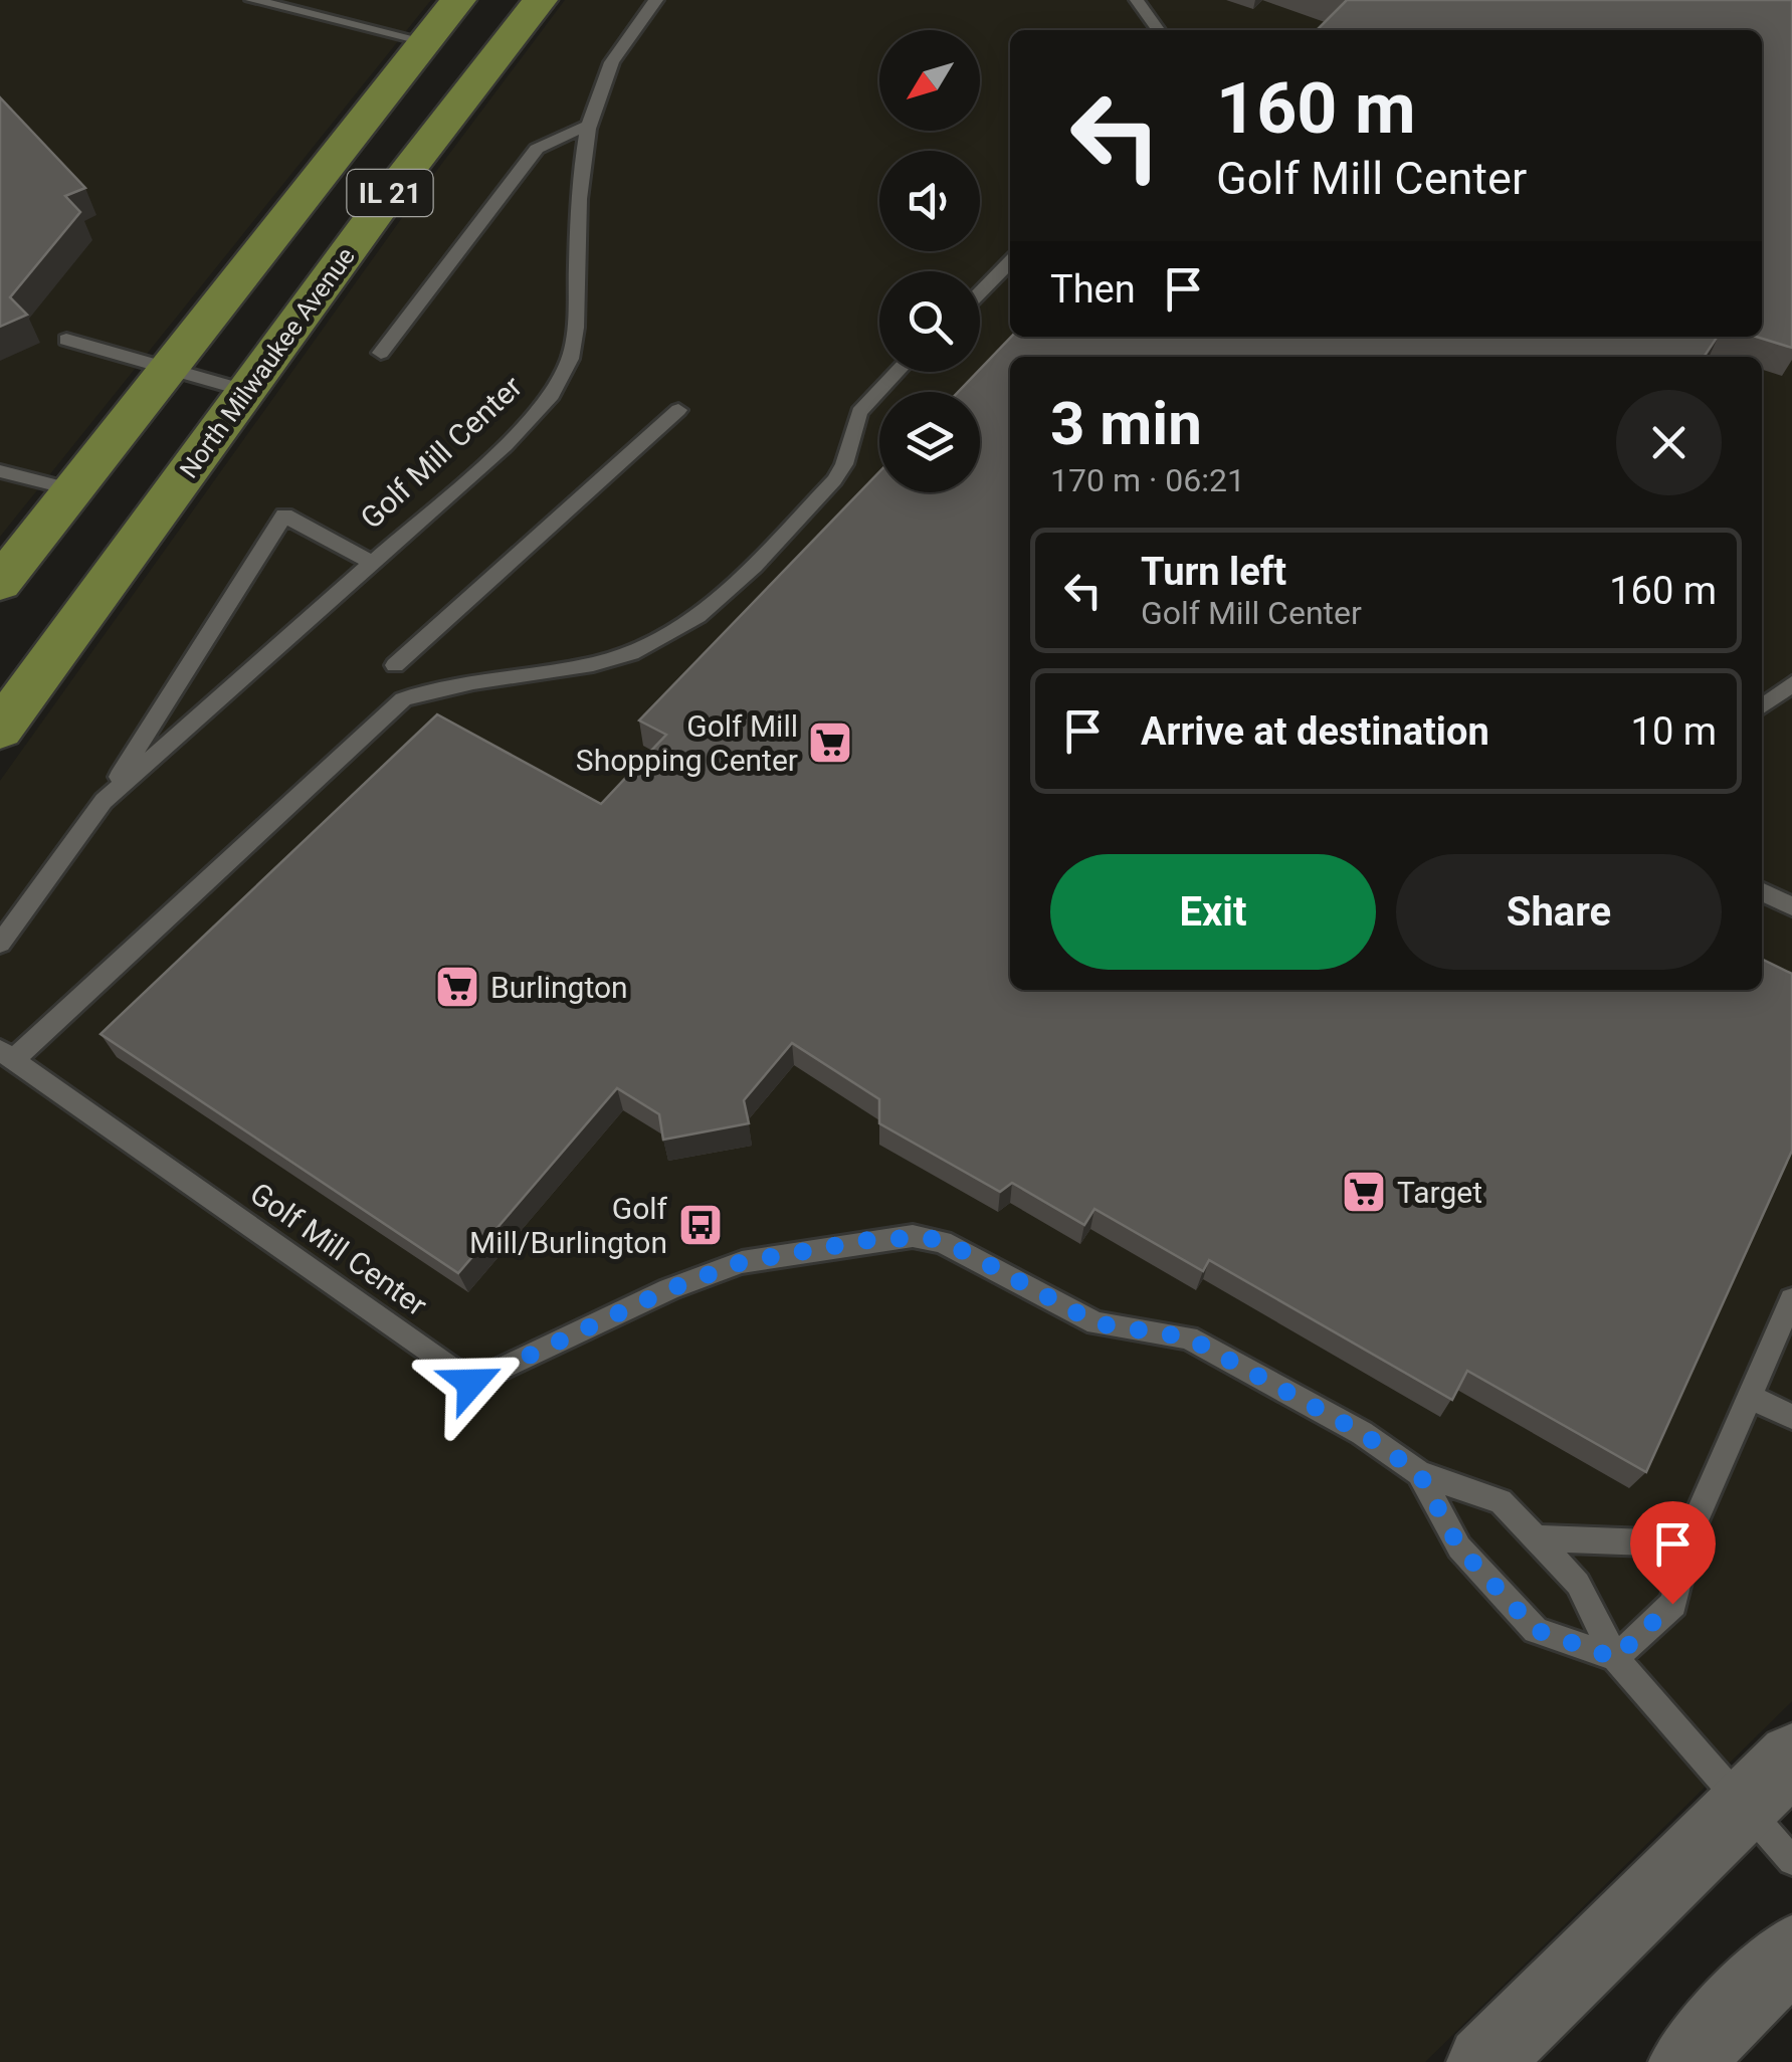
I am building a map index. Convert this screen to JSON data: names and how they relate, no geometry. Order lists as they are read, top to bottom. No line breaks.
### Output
{"streets":{"main road":["IL 21","North Milwaukee Avenue"],"lane":["Golf Mill Center"]},"places":{"supermarket":["Golf Mill Shopping Center","Burlington","Target"],"bus stop":["Golf Mill/Burlington"]},"north":"bottom left","page":{"turn":["160 m","Golf Mill Center"],"then":"Then","heading":["3 min","170 m · 06:21"],"list":[{"name":"Turn left","note":"Golf Mill Center","value":"160 m"},{"name":"Arrive at destination","value":"10 m"}],"buttons":["Exit","Share"]}}
